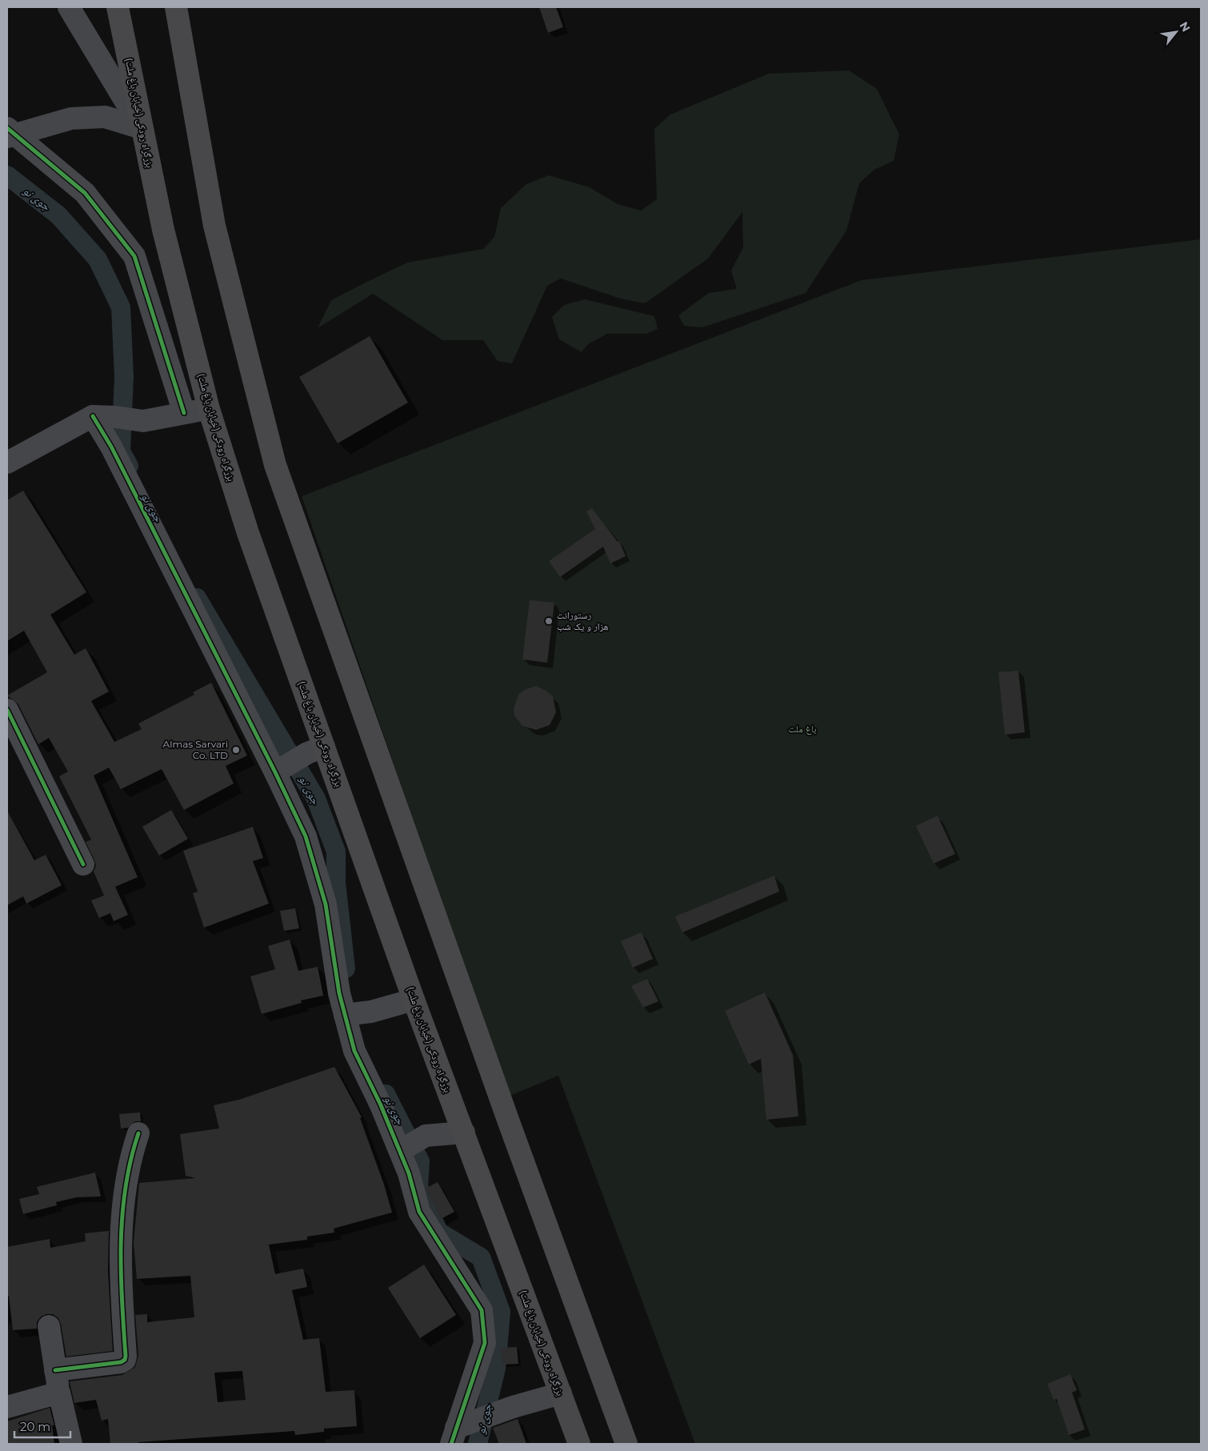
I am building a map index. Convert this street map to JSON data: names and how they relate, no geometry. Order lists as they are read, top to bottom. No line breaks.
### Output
{"streets":{"highway":["بزرگراه رودکی (خیابان باغ ملت)"]},"water":["جوی نو"],"parks":["باغ ملت"],"places":["رستورانت هزار و یک شب","Almas Sarvari Co. LTD"],"scale_bar":"20 m","north":"top right"}
